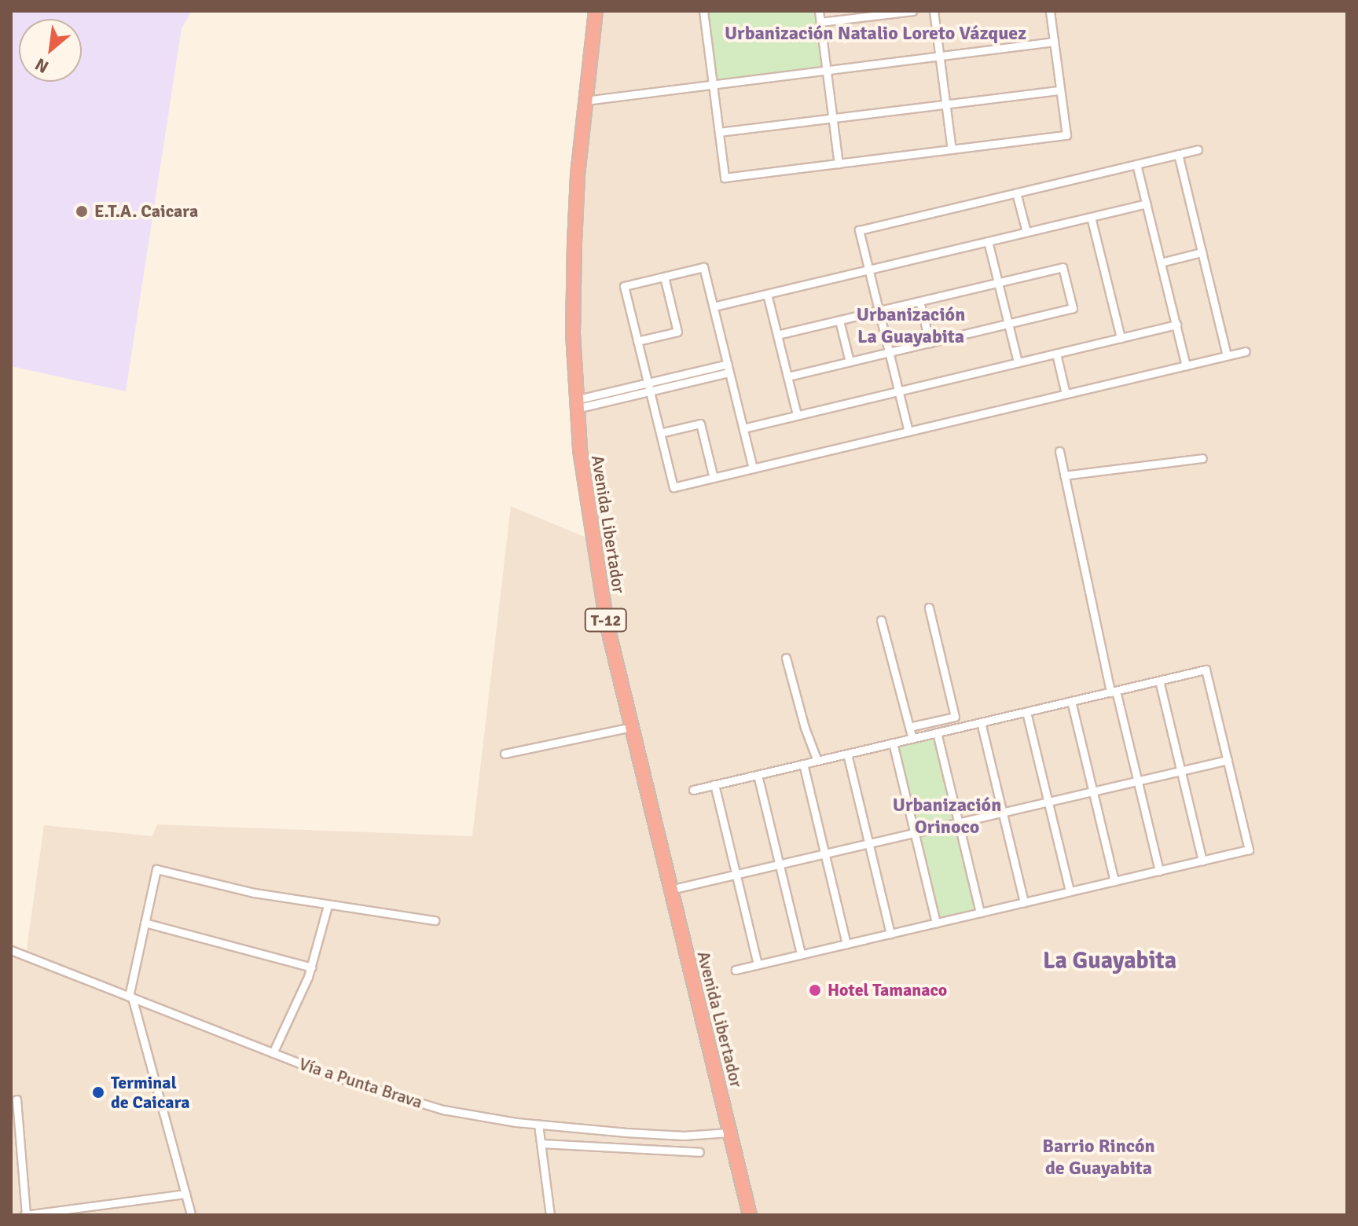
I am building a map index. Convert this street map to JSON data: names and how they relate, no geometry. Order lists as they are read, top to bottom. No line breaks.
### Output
{"streets":{"highway":["Avenida Libertador","T-12"],"street":["Vía a Punta Brava"]},"crossings":[["Avenida Libertador","Vía a Punta Brava"]],"districts":["Urbanización Natalio Loreto Vázquez","Urbanización La Guayabita","Urbanización Orinoco","La Guayabita","Barrio Rincón de Guayabita"],"places":["E.T.A. Caicara","Hotel Tamanaco","Terminal de Caicara"],"north":"bottom left"}
